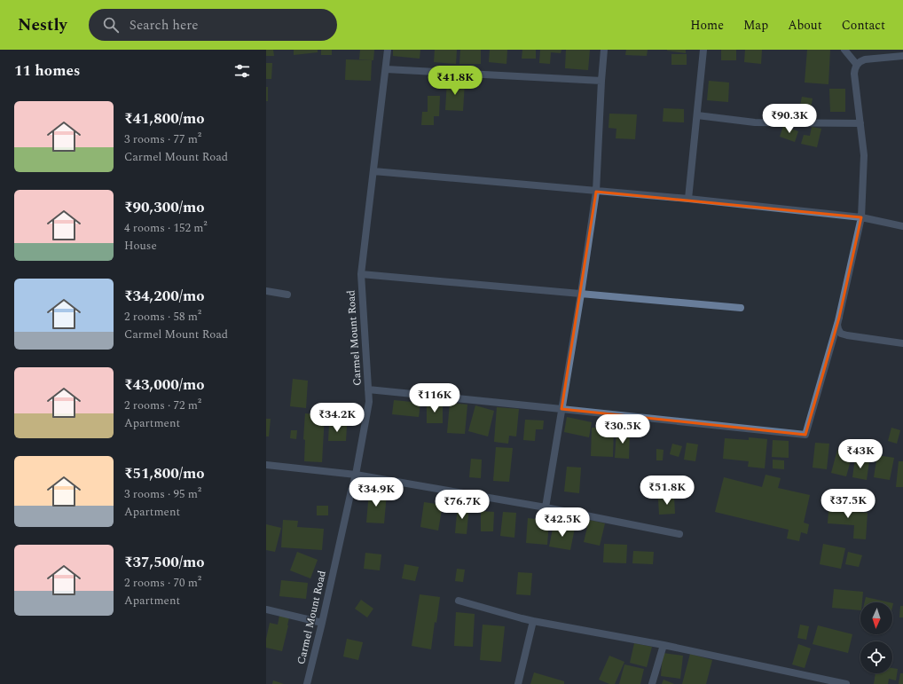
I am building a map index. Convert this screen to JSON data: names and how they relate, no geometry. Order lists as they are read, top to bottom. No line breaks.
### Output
{"streets":{"street":["Carmel Mount Road"]},"north":"bottom","page":{"header":"Nestly","search":"Search here","nav":["Home","Map","About","Contact"],"heading":"11 homes","price":["₹41.8K","₹90.3K","₹116K","₹34.2K","₹30.5K","₹43K","₹51.8K","₹34.9K","₹37.5K","₹76.7K","₹42.5K"],"list":[{"name":"₹41,800/mo","note":"3 rooms · 77 m² · Carmel Mount Road"},{"name":"₹90,300/mo","note":"4 rooms · 152 m² · House"},{"name":"₹34,200/mo","note":"2 rooms · 58 m² · Carmel Mount Road"},{"name":"₹43,000/mo","note":"2 rooms · 72 m² · Apartment"},{"name":"₹51,800/mo","note":"3 rooms · 95 m² · Apartment"},{"name":"₹37,500/mo","note":"2 rooms · 70 m² · Apartment"}]}}
